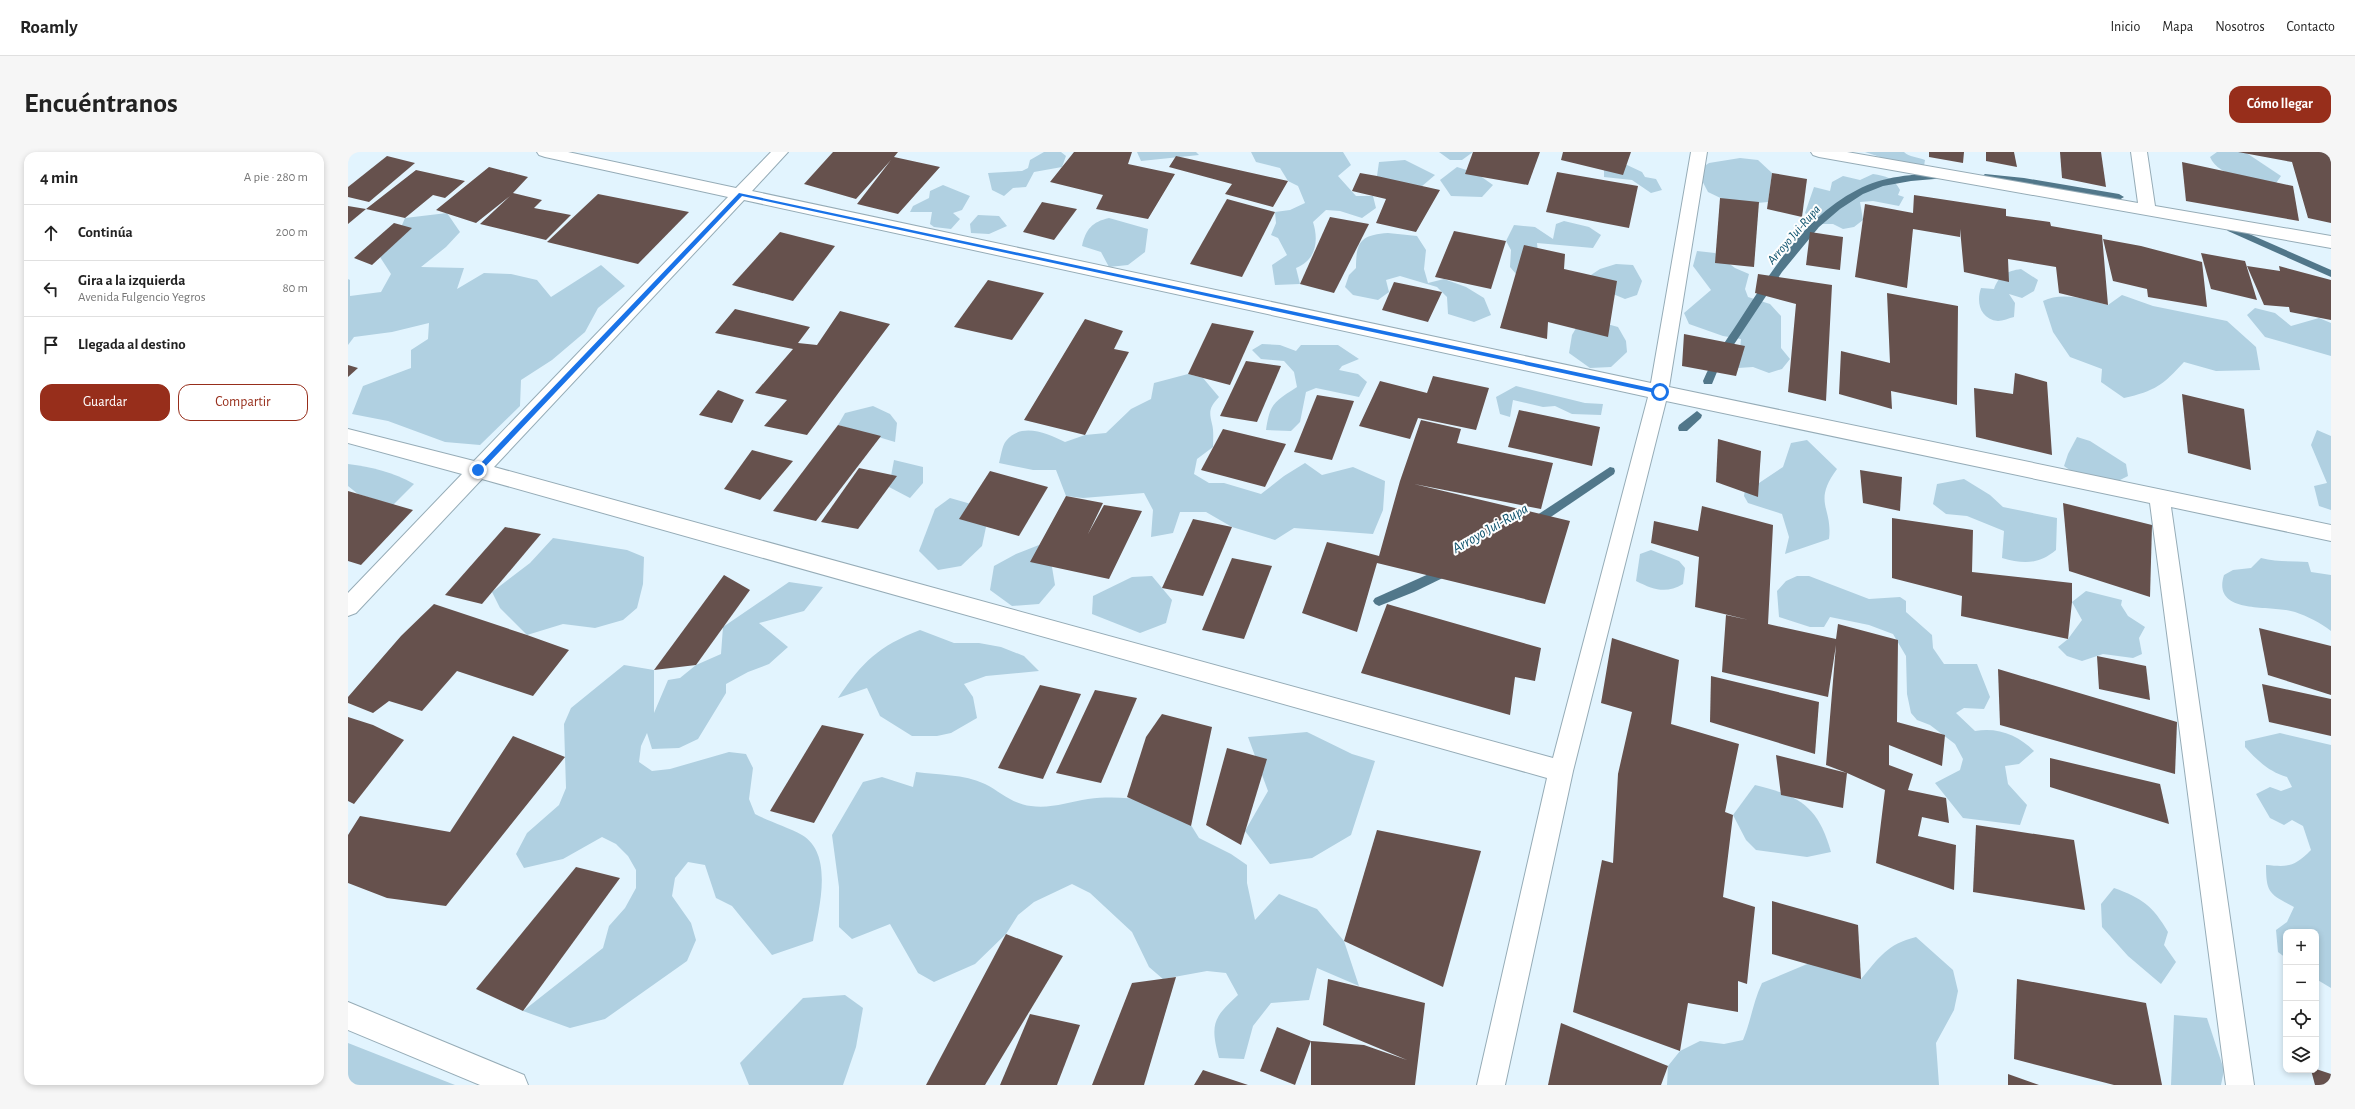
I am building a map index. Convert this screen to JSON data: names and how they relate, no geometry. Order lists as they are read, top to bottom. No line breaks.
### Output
{"water":["Arroyo Jui-Rupa"],"page":{"header":"Roamly","nav":["Inicio","Mapa","Nosotros","Contacto"],"buttons":["Cómo llegar",["Guardar","Compartir"]],"title":"Encuéntranos","heading":["4 min","A pie · 280 m"],"list":[["Continúa","200 m"],["Gira a la izquierda","Avenida Fulgencio Yegros","80 m"],"Llegada al destino"],"map_buttons":["+","−"]}}
